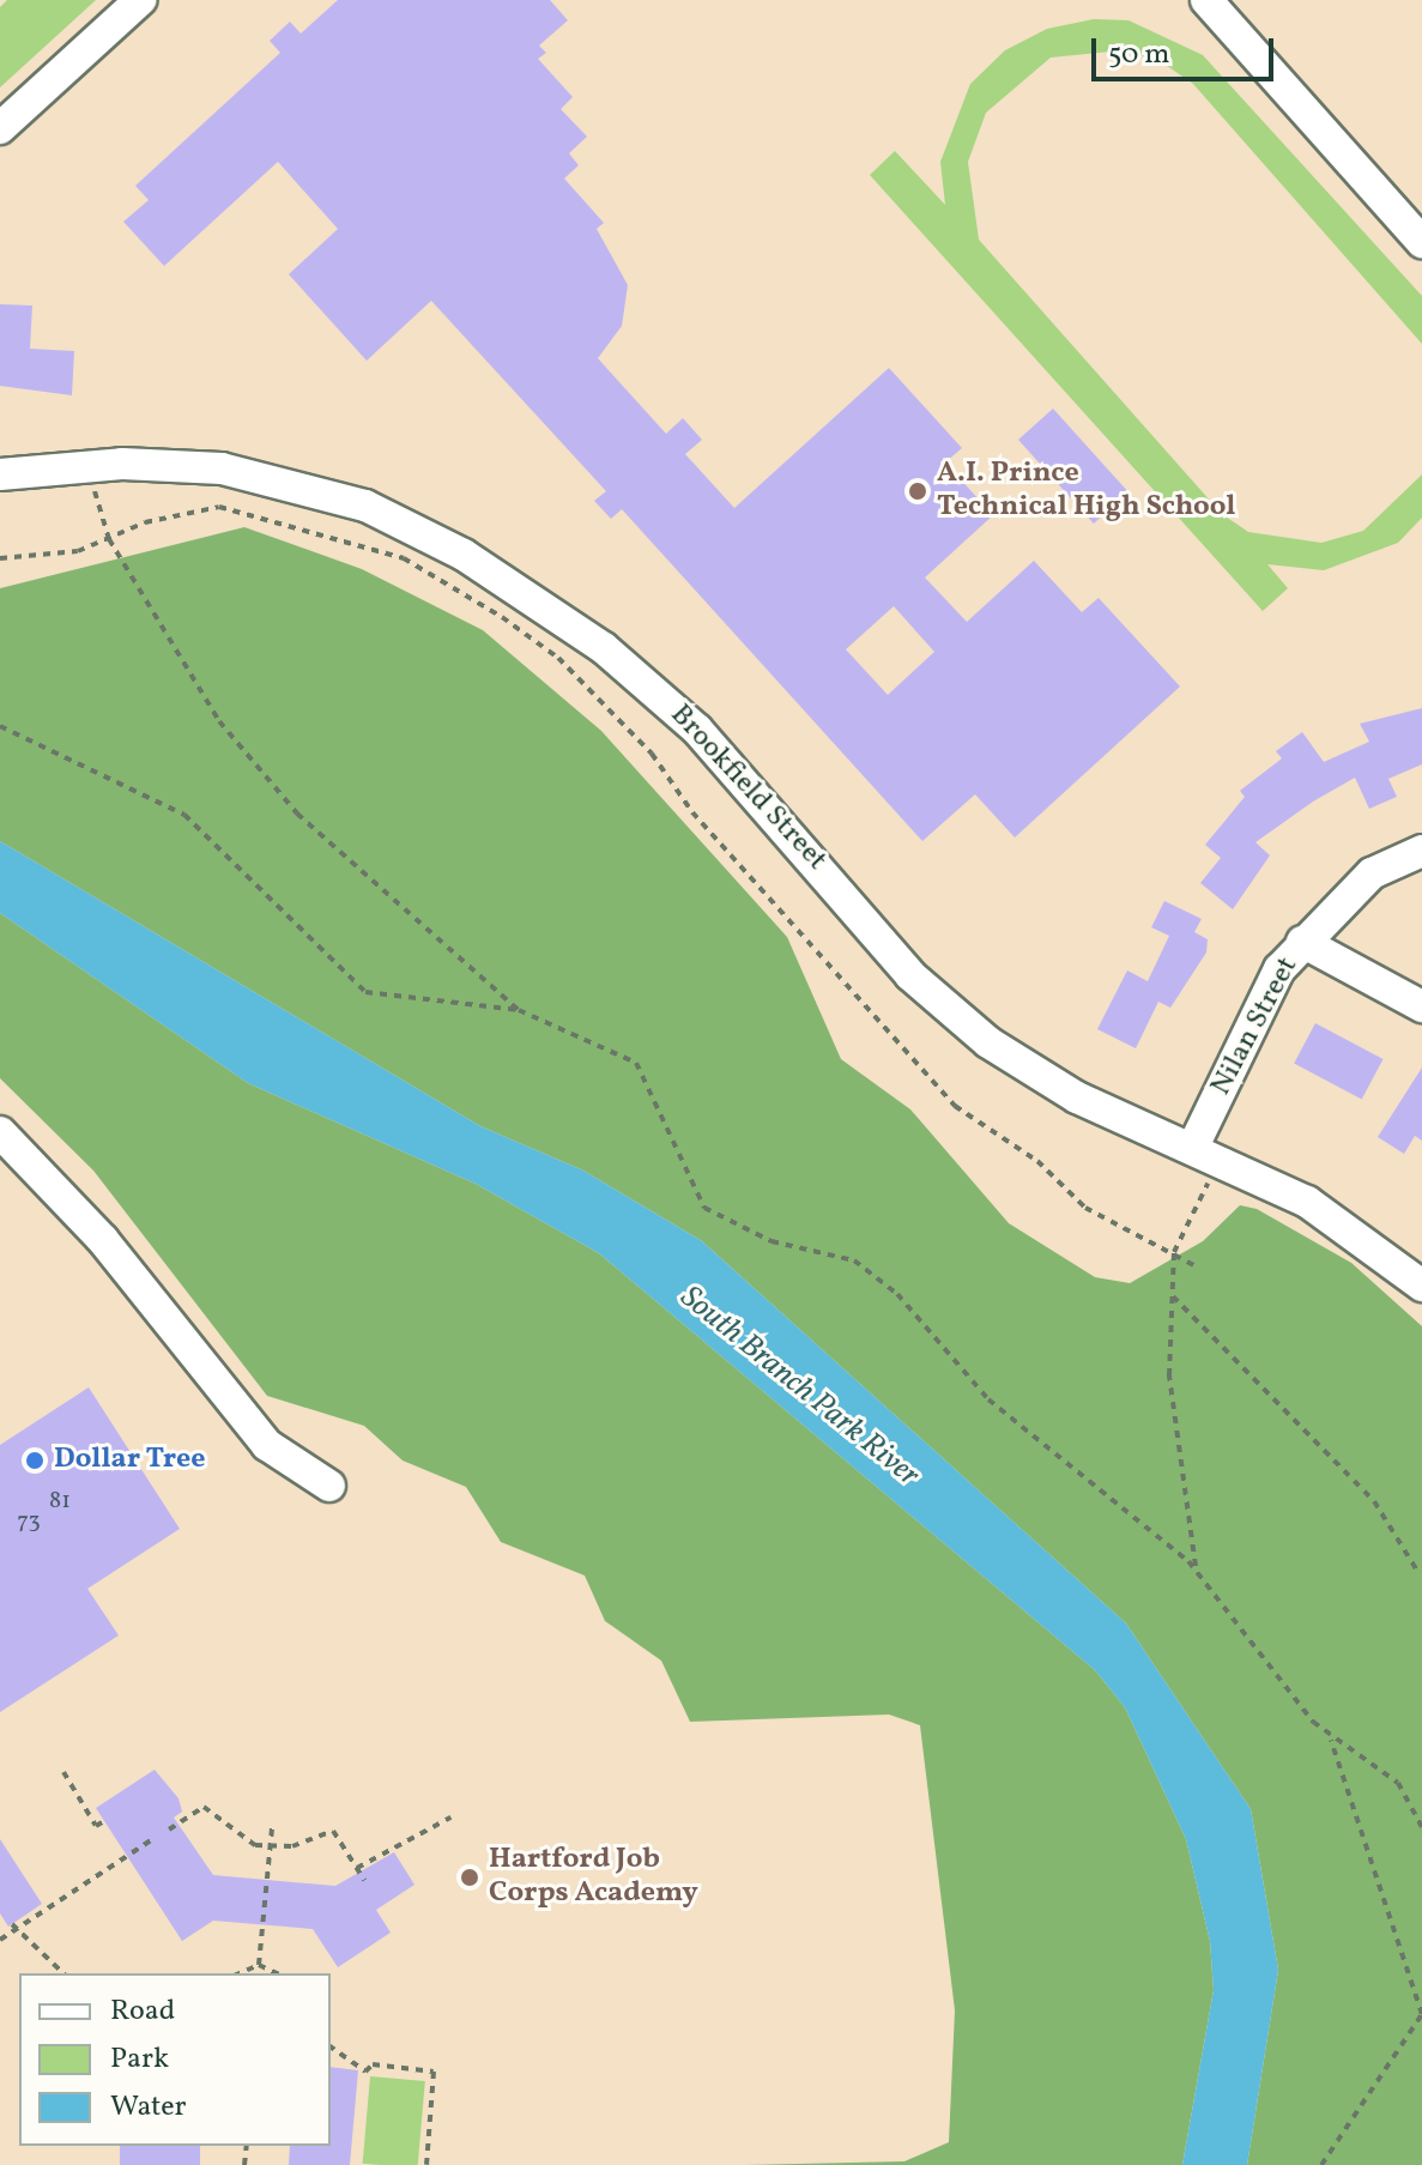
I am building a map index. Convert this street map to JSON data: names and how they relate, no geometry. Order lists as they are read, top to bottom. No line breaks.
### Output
{"streets":{"street":["Brookfield Street","Nilan Street"]},"crossings":[["Brookfield Street","Nilan Street"]],"water":["South Branch Park River"],"places":["A.I. Prince Technical High School","Dollar Tree","Hartford Job Corps Academy"],"house_numbers":["81","73"],"legend":["Road","Park","Water"],"scale_bar":"50 m"}
